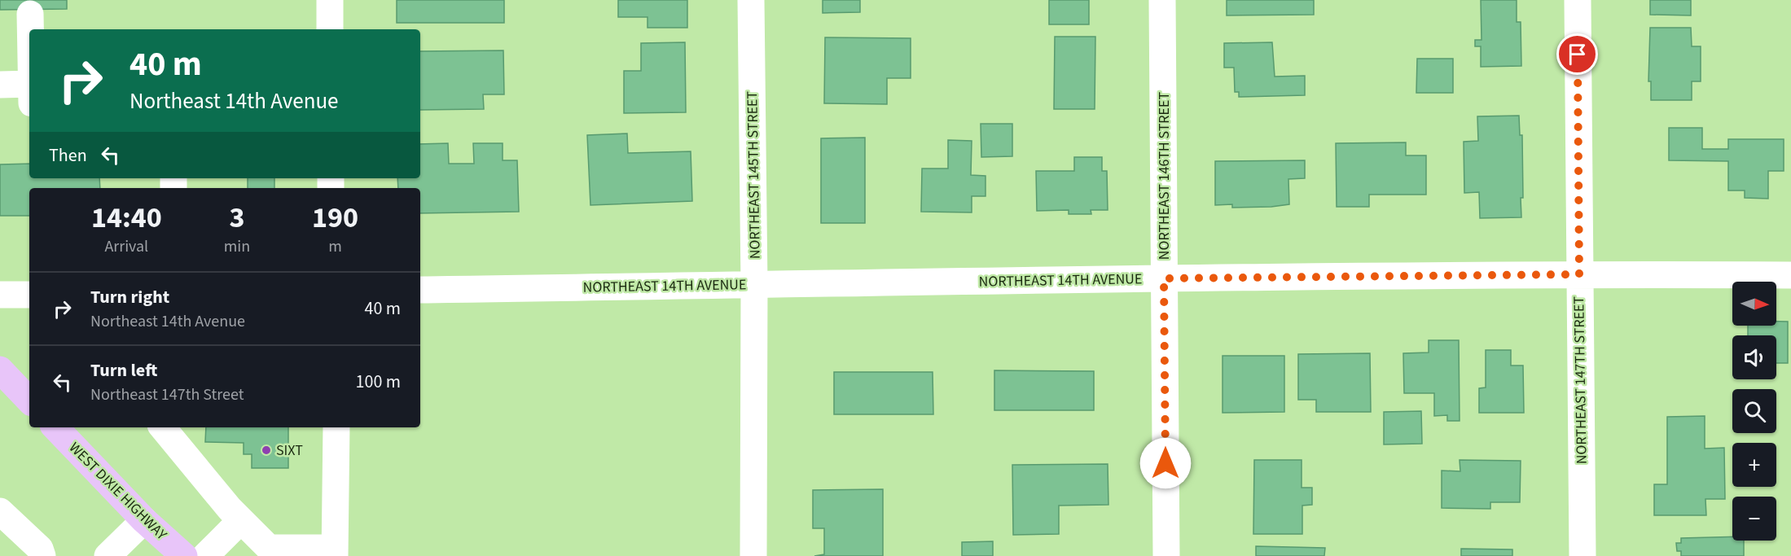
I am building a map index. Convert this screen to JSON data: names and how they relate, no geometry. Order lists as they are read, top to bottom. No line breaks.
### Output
{"streets":{"main road":["WEST DIXIE HIGHWAY"],"street":["NORTHEAST 145TH STREET","NORTHEAST 146TH STREET","NORTHEAST 14TH AVENUE","NORTHEAST 147TH STREET"]},"crossings":[["NORTHEAST 145TH STREET","NORTHEAST 14TH AVENUE"],["NORTHEAST 146TH STREET","NORTHEAST 14TH AVENUE"],["NORTHEAST 14TH AVENUE","NORTHEAST 147TH STREET"]],"places":["SIXT"],"north":"right","page":{"turn":["40 m","Northeast 14th Avenue"],"then":"Then","eta":["14:40","Arrival","3","min","190","m"],"list":[{"name":"Turn right","note":"Northeast 14th Avenue","value":"40 m"},{"name":"Turn left","note":"Northeast 147th Street","value":"100 m"}],"map_buttons":["+","−"]}}
